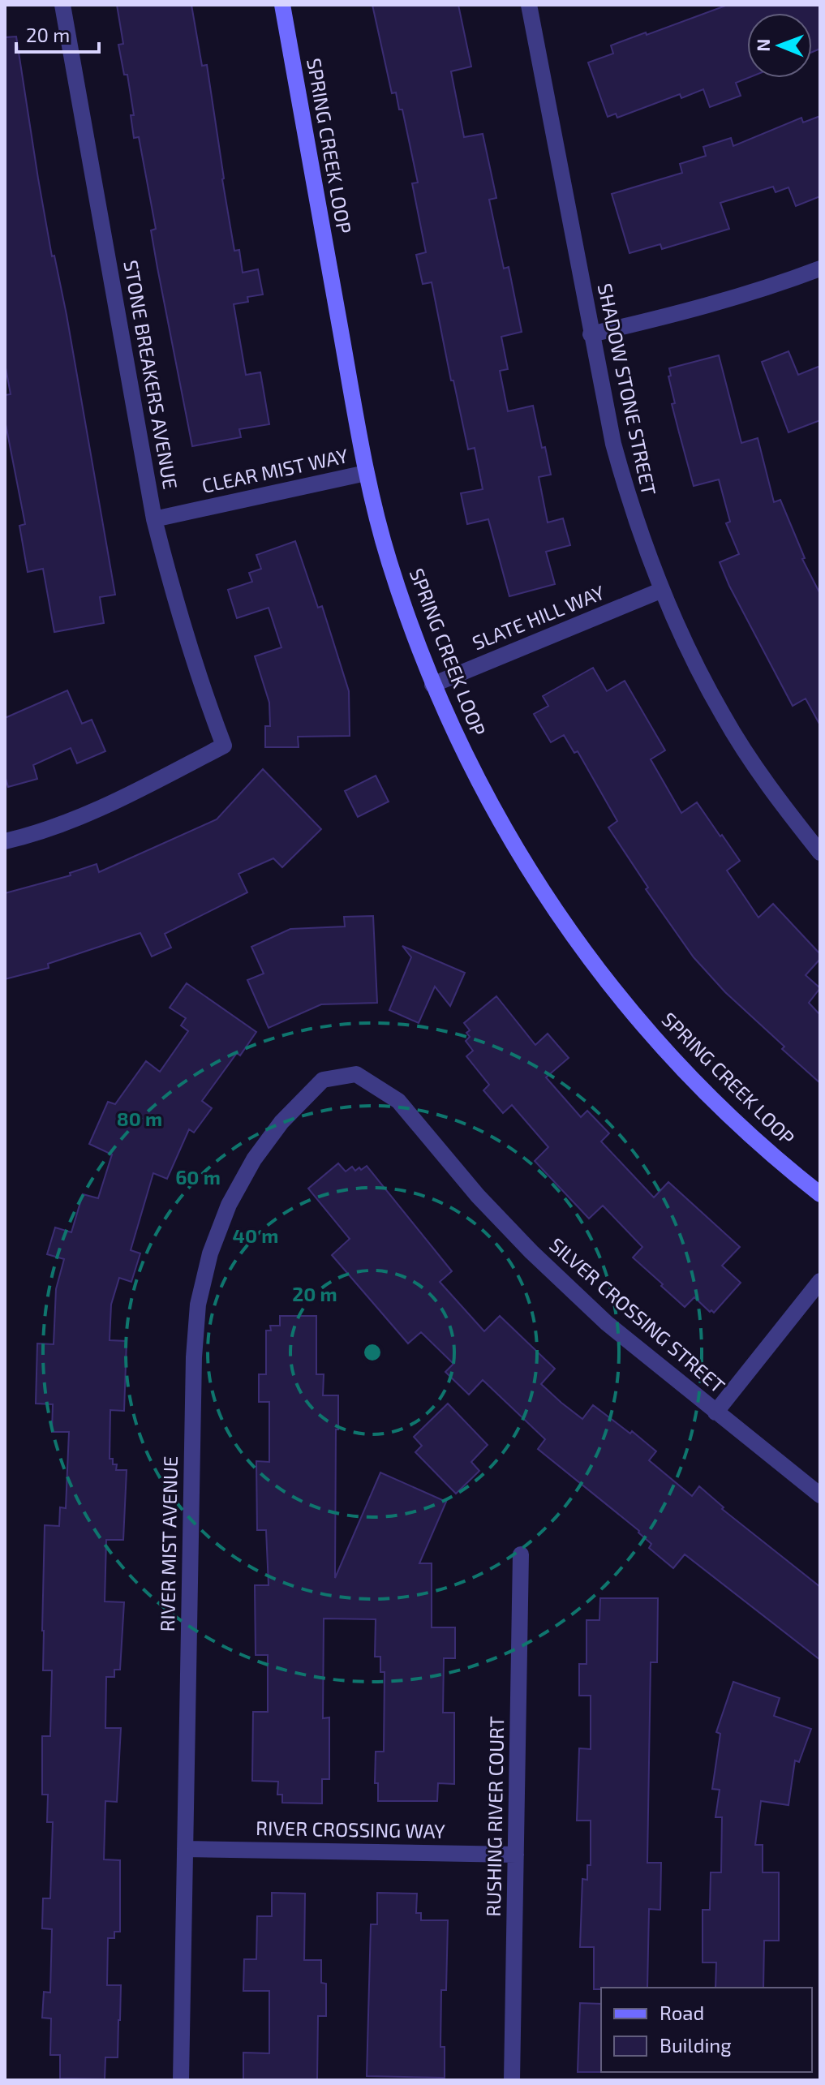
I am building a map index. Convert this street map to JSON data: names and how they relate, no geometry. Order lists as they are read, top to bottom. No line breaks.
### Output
{"streets":{"street":["SPRING CREEK LOOP","STONE BREAKERS AVENUE","SHADOW STONE STREET","CLEAR MIST WAY","SLATE HILL WAY","SILVER CROSSING STREET","RIVER MIST AVENUE","RUSHING RIVER COURT","RIVER CROSSING WAY"]},"crossings":[["SPRING CREEK LOOP","CLEAR MIST WAY"],["SPRING CREEK LOOP","SLATE HILL WAY"],["STONE BREAKERS AVENUE","CLEAR MIST WAY"],["SHADOW STONE STREET","SLATE HILL WAY"],["SILVER CROSSING STREET","RIVER MIST AVENUE"],["RIVER MIST AVENUE","RIVER CROSSING WAY"],["RUSHING RIVER COURT","RIVER CROSSING WAY"]],"legend":["Road","Building"],"scale_bar":"20 m","north":"left","rings":["80 m","60 m","40 m","20 m"]}
